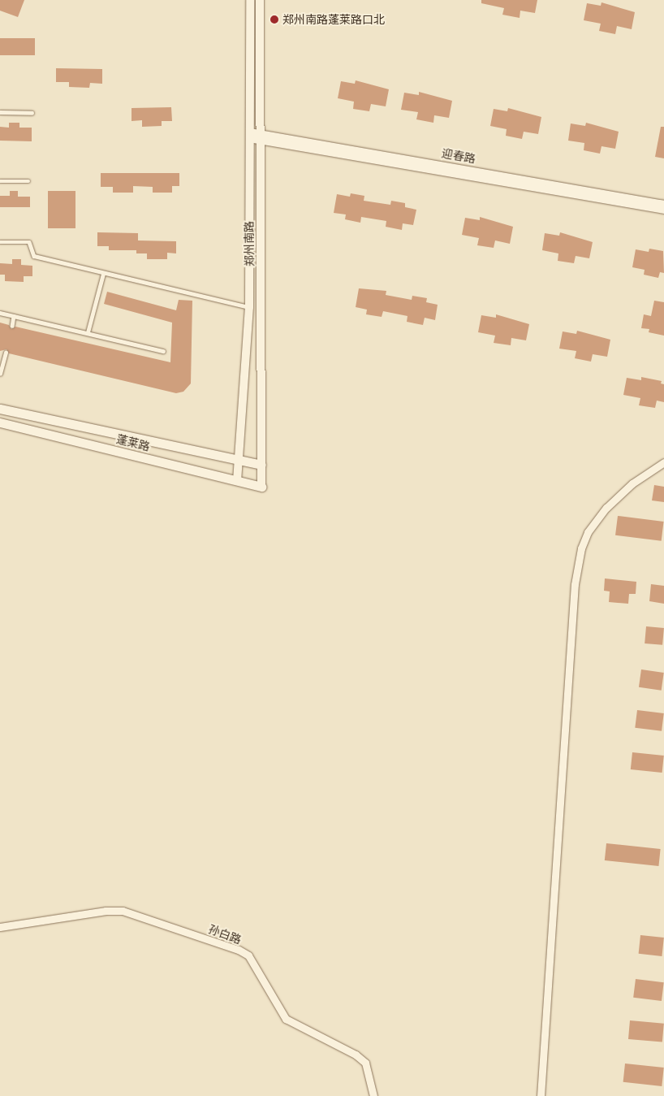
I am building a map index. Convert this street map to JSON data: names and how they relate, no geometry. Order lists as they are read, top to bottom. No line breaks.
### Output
{"streets":{"main road":["蓬莱路"],"street":["迎春路","郑州南路","孙白路"]},"crossings":[["迎春路","郑州南路"],["郑州南路","蓬莱路"]],"places":["郑州南路蓬莱路口北"]}
